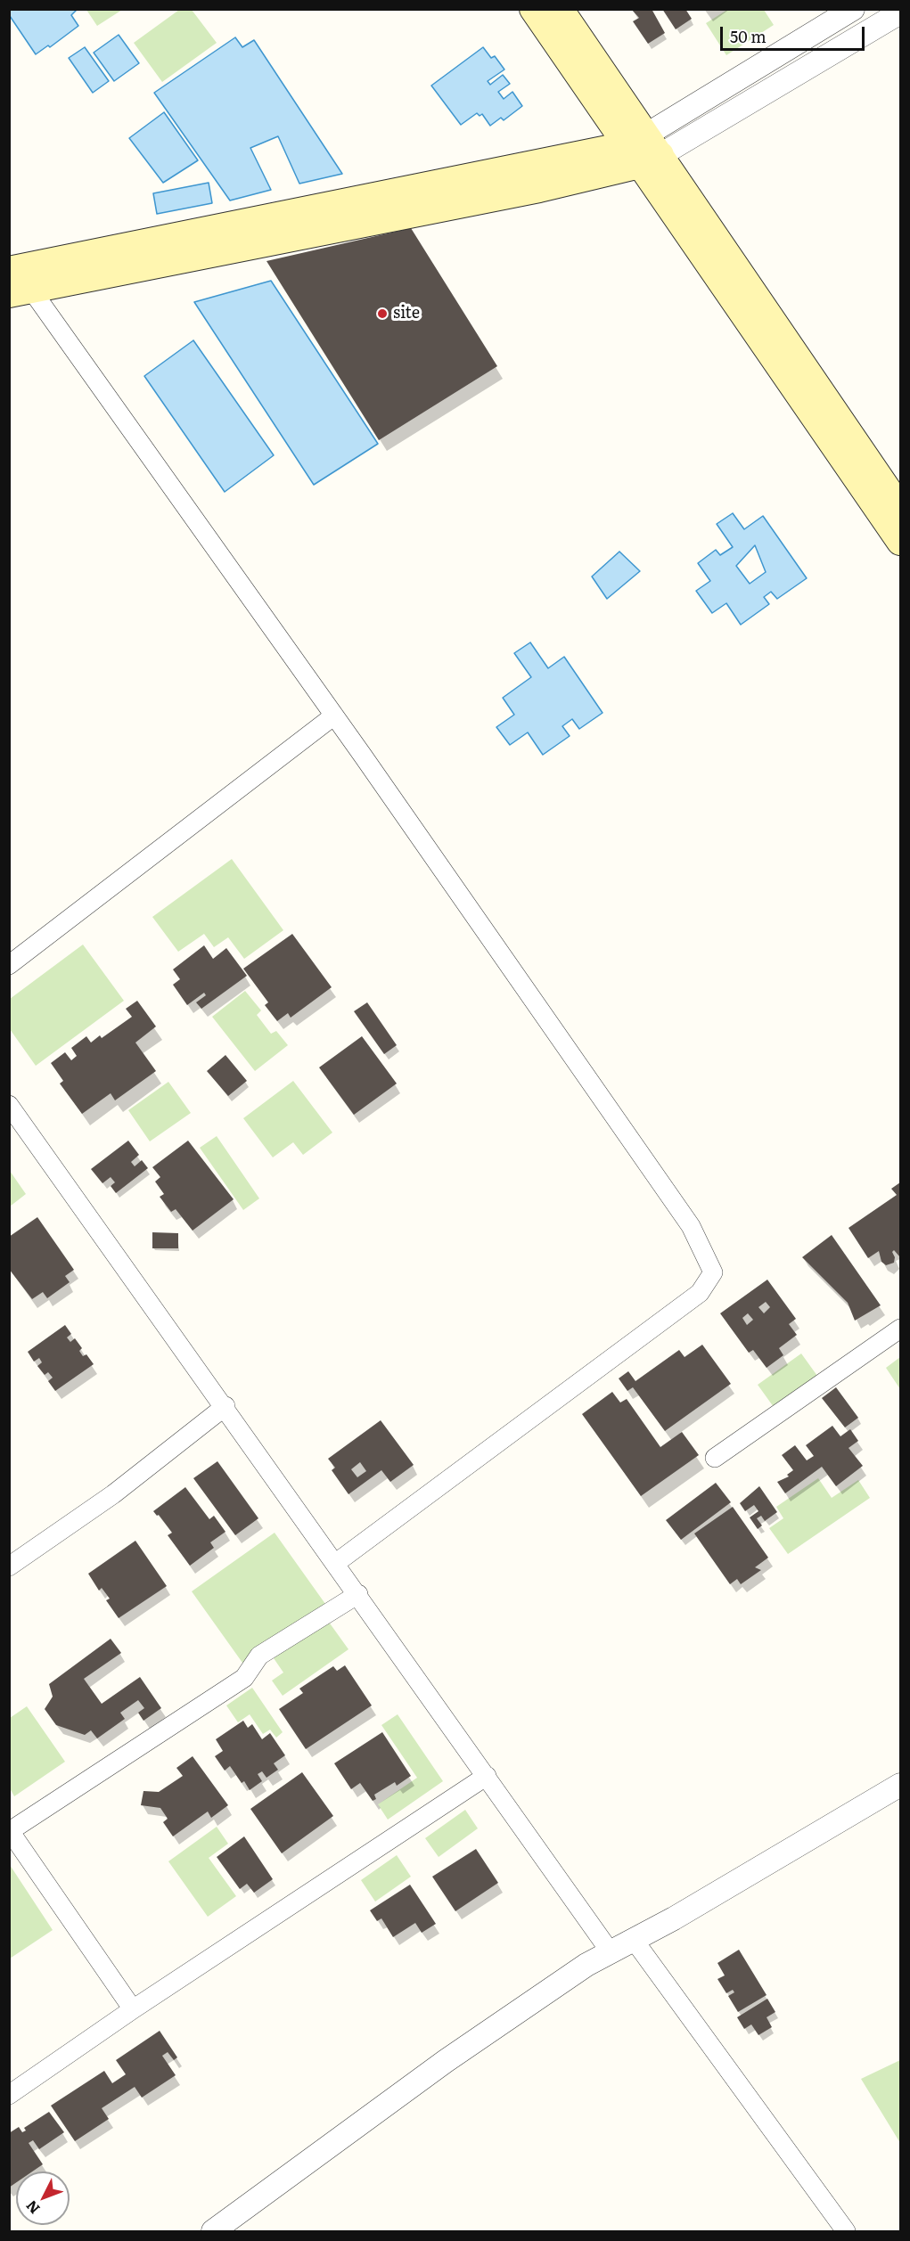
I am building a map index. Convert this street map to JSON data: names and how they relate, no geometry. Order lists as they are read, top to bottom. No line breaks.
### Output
{"places":["site"],"scale_bar":"50 m","north":"bottom left"}
